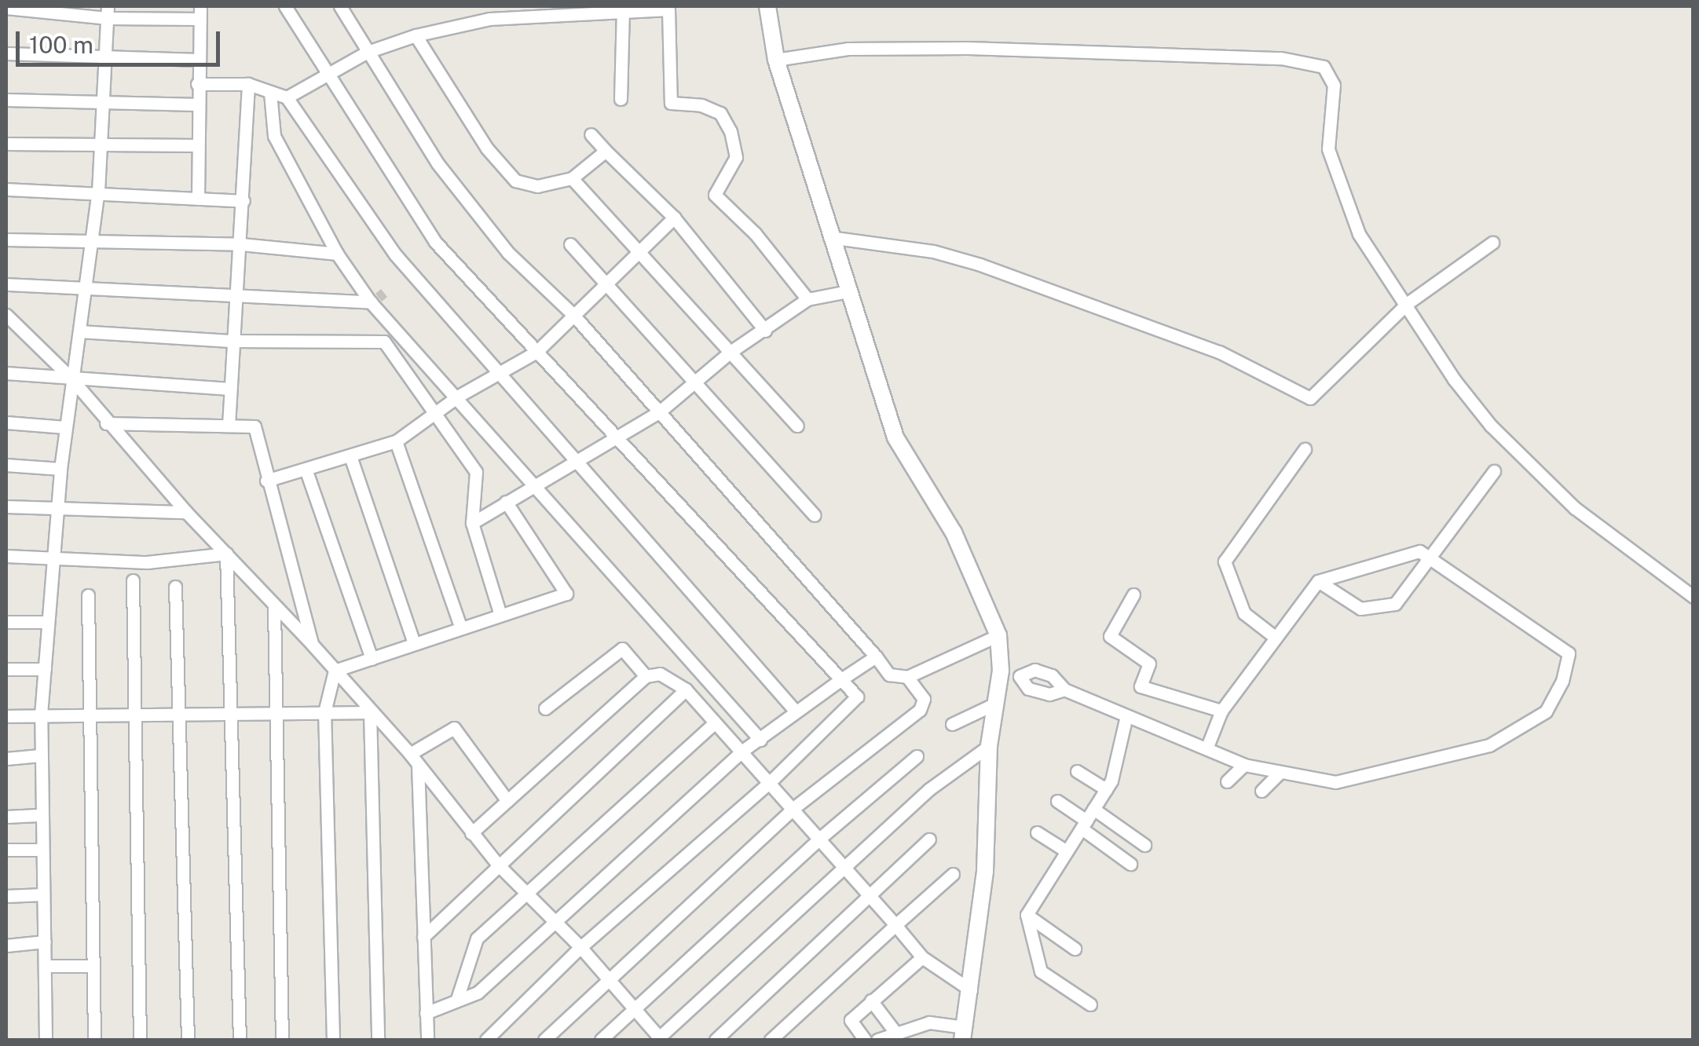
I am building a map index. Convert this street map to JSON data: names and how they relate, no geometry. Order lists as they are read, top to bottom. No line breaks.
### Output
{"scale_bar":"100 m"}
